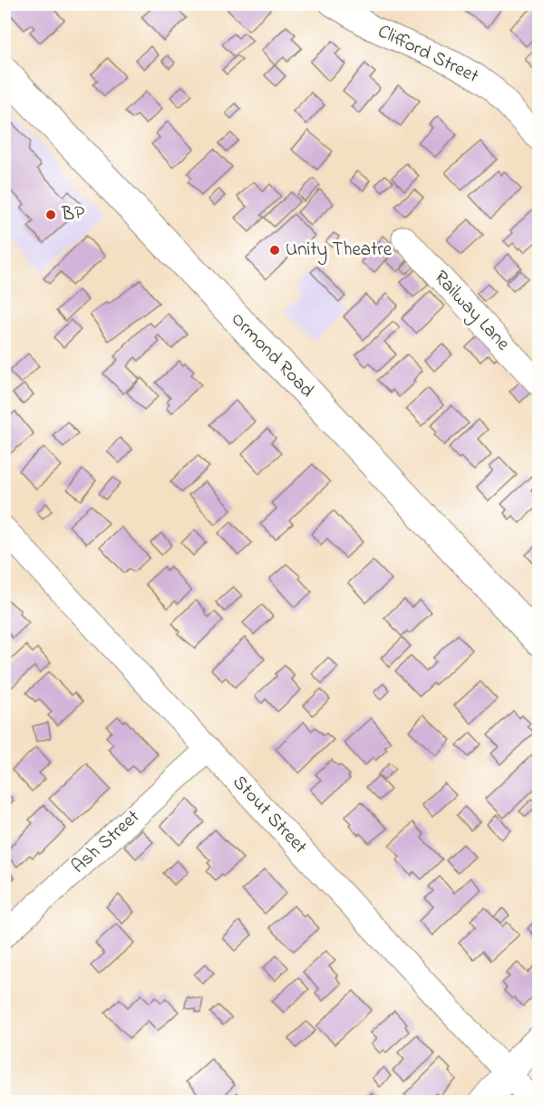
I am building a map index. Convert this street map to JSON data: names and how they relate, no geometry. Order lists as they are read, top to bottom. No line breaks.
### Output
{"streets":{"main road":["Ormond Road"],"street":["Clifford Street","Railway Lane","Stout Street","Ash Street"]},"crossings":[["Stout Street","Ash Street"]],"places":["BP","Unity Theatre"]}
